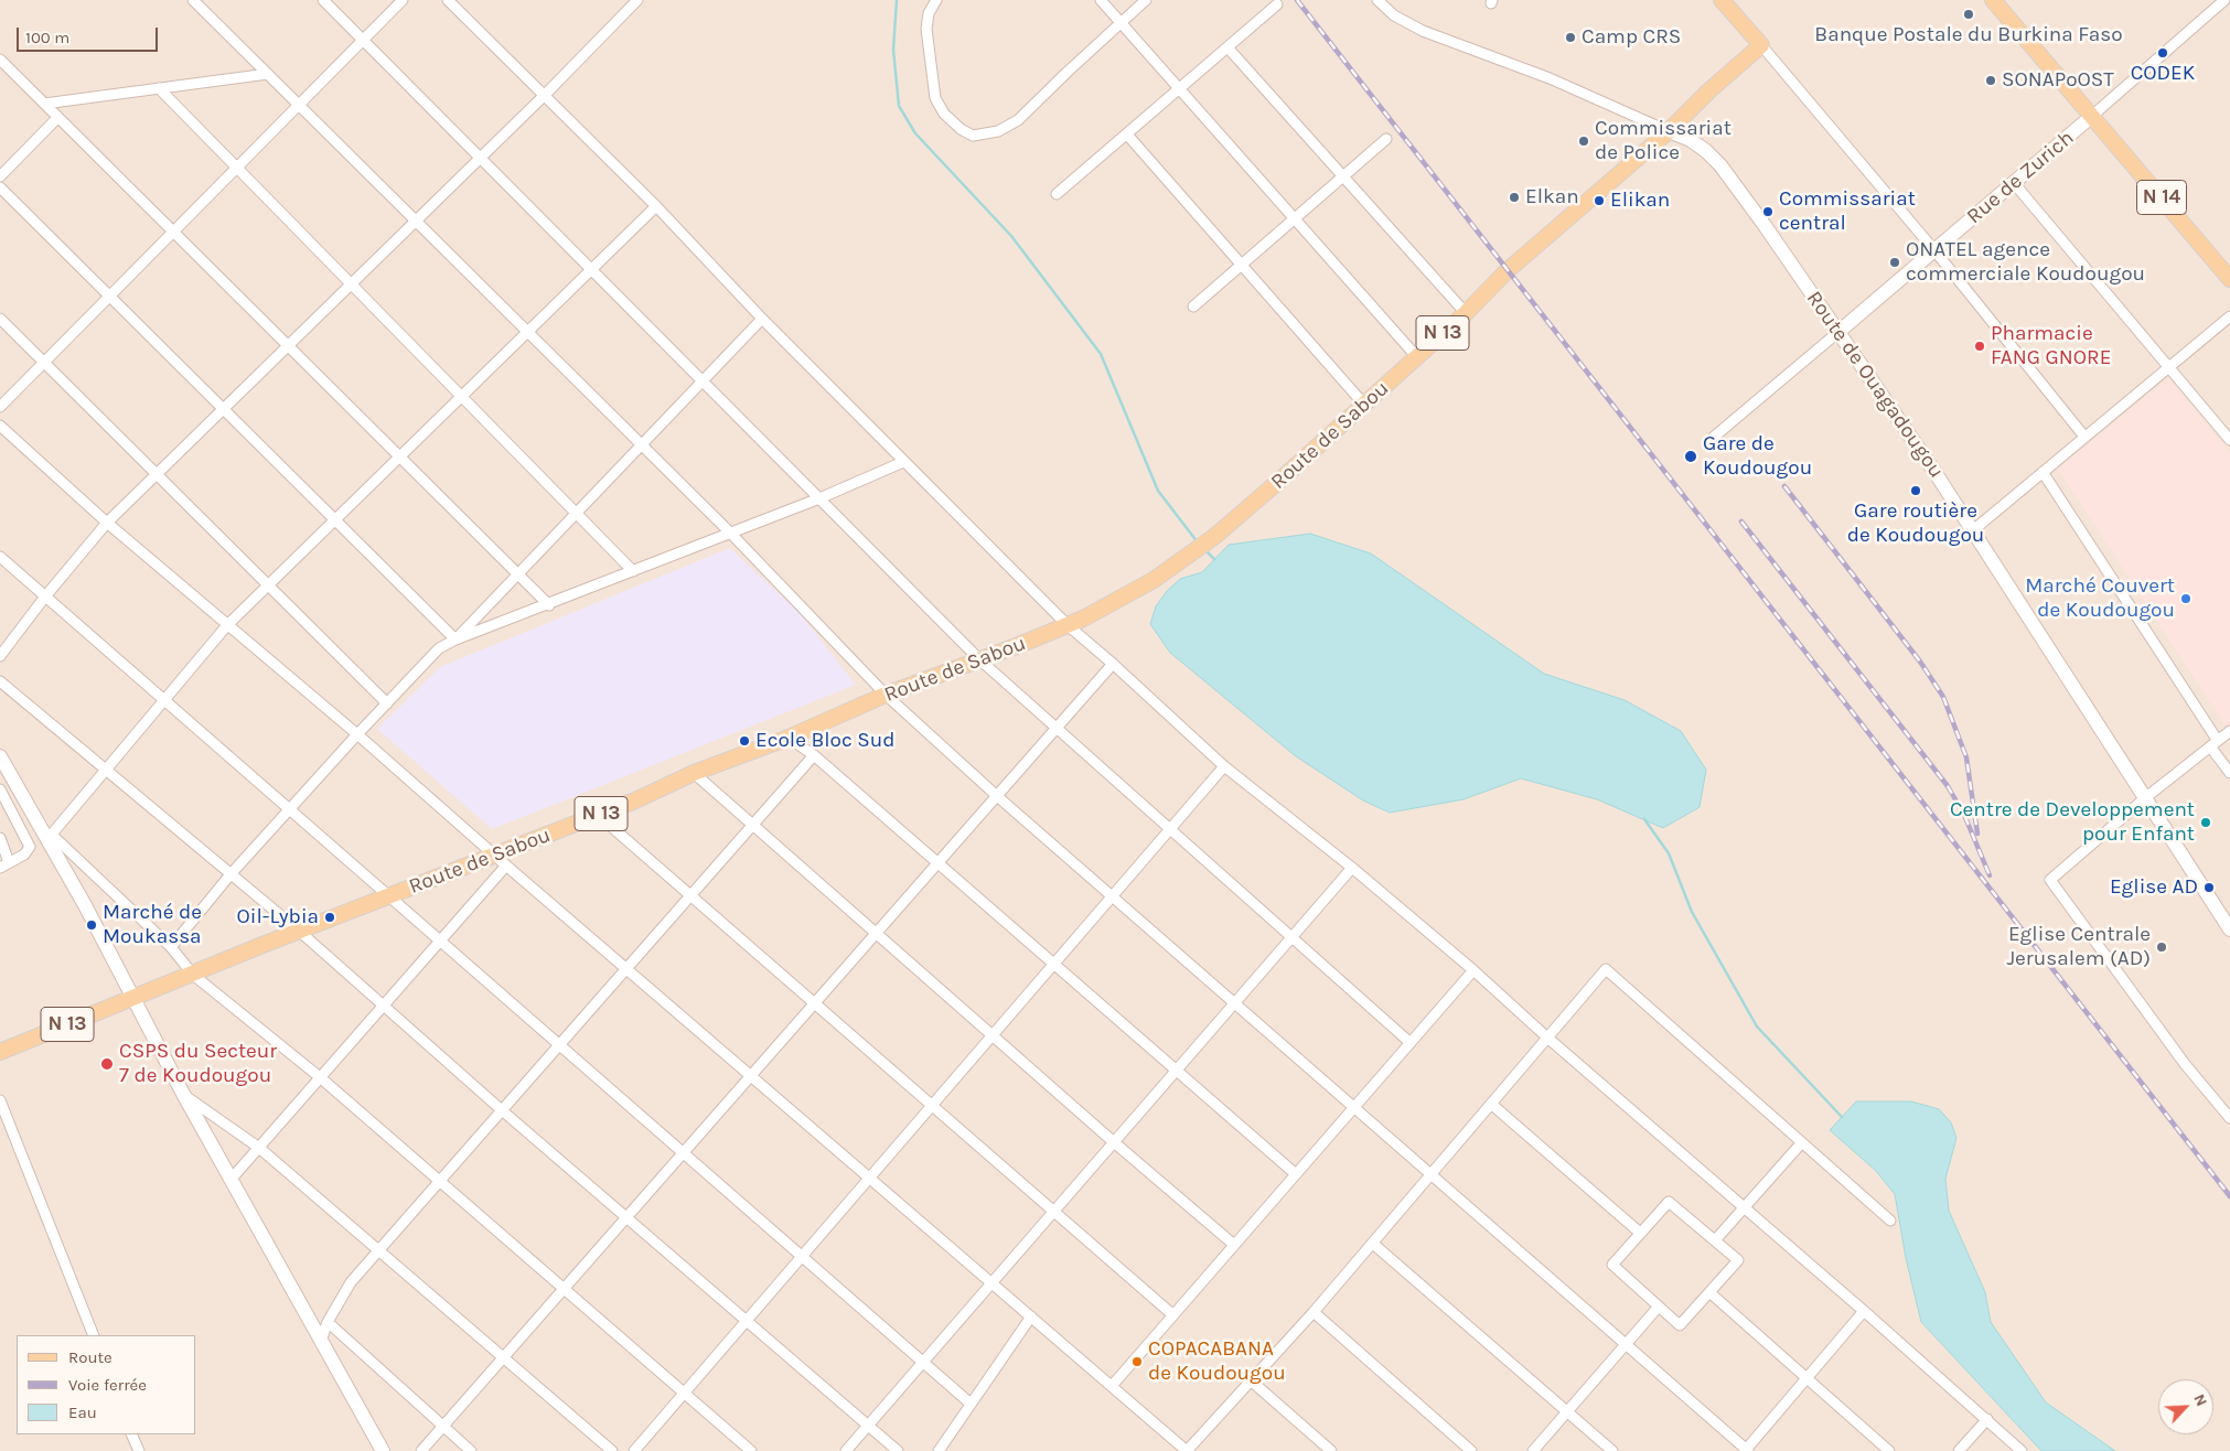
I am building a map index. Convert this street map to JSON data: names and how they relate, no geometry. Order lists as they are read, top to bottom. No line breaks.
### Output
{"streets":{"main road":["N 14","N 13","Route de Sabou"],"street":["Rue de Zurich","Route de Ouagadougou"]},"crossings":[["Rue de Zurich","N 14"],["Rue de Zurich","Route de Ouagadougou"],["Route de Ouagadougou","Route de Sabou"]],"places":["Banque Postale du Burkina Faso","Camp CRS","CODEK","SONAPoOST","Commissariat de Police","Elkan","Elikan","Commissariat central","ONATEL agence commerciale Koudougou","Pharmacie FANG GNORE","Gare de Koudougou","Gare routière de Koudougou","Marché Couvert de Koudougou","Ecole Bloc Sud","Centre de Developpement pour Enfant","Eglise AD","Oil-Lybia","Marché de Moukassa","Eglise Centrale Jerusalem (AD)","CSPS du Secteur 7 de Koudougou","COPACABANA de Koudougou"],"legend":["Route","Voie ferrée","Eau"],"scale_bar":"100 m","north":"top right"}
